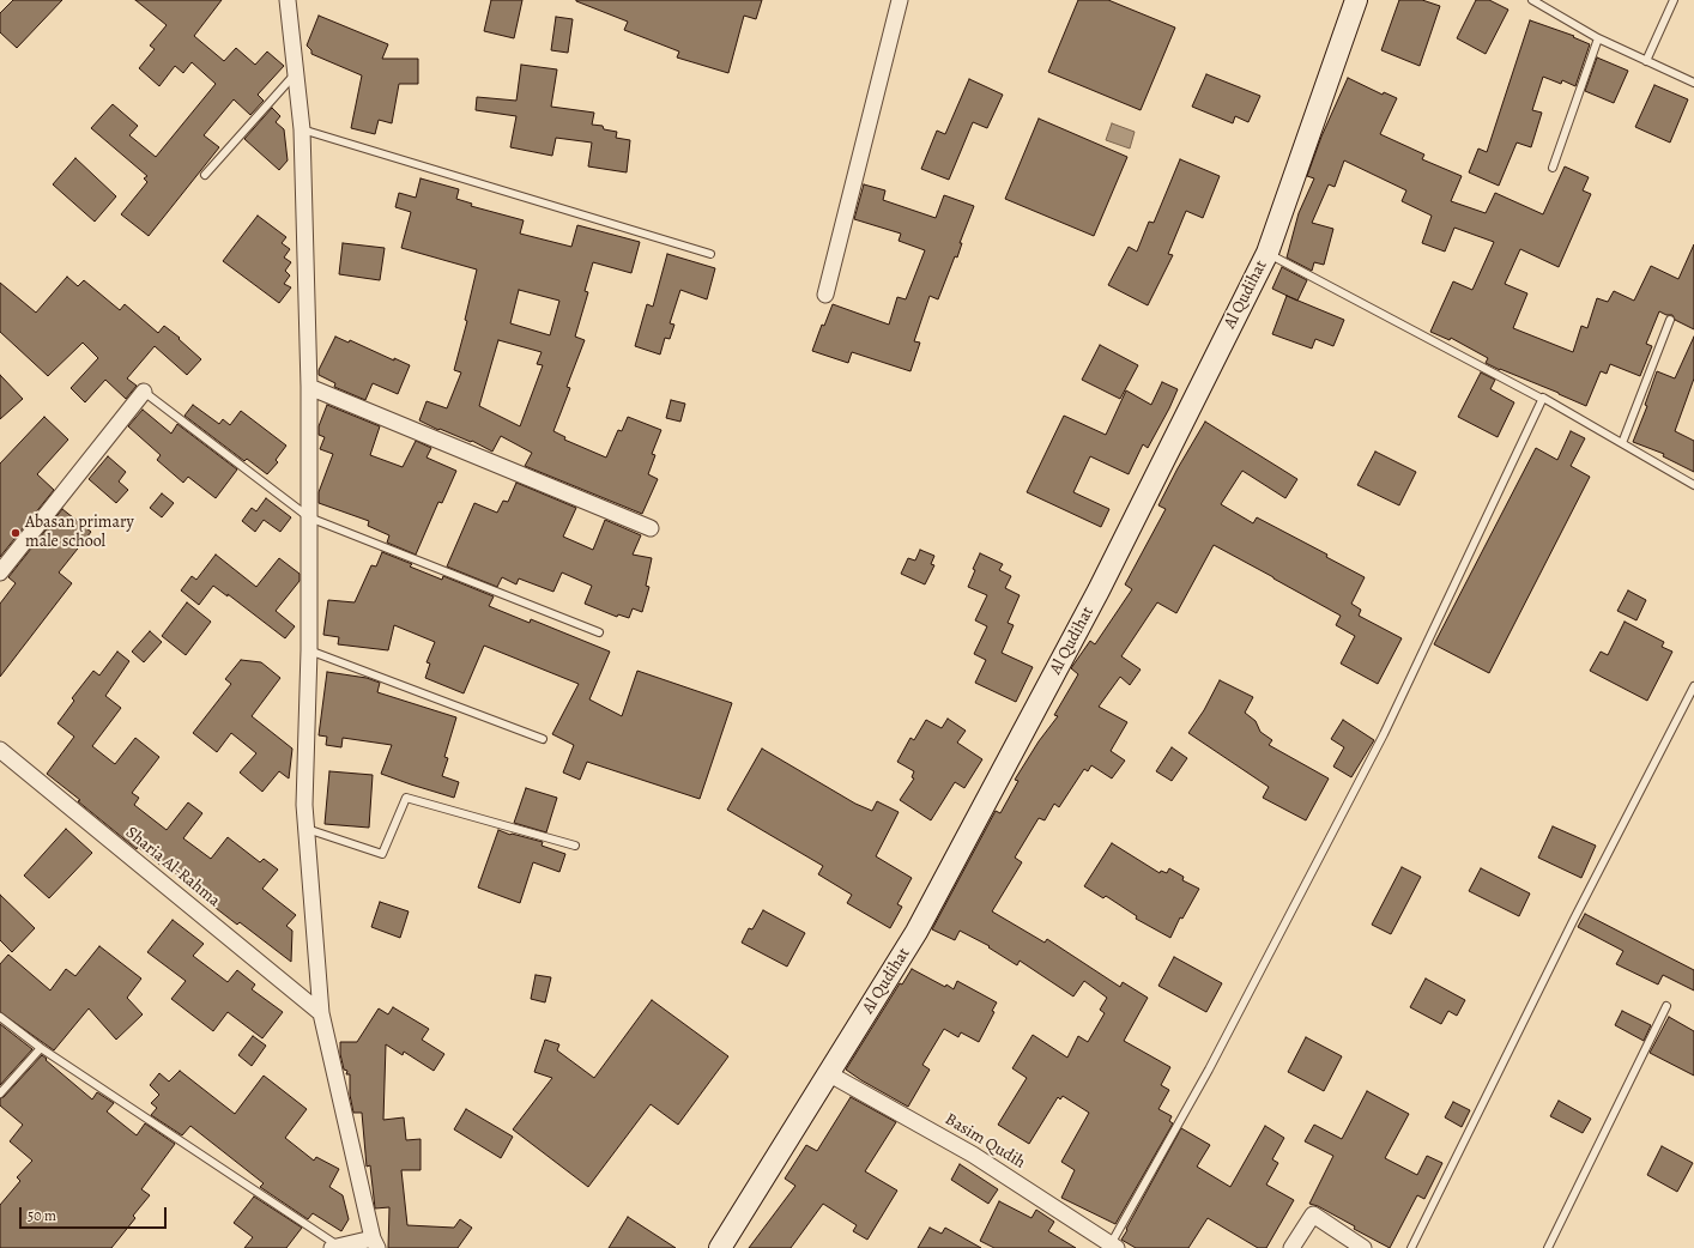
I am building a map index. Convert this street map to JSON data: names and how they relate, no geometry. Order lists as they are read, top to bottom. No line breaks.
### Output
{"streets":{"street":["Al Qudihat","Sharia Al-Rahma","Basim Qudih"]},"crossings":[["Al Qudihat","Basim Qudih"]],"places":["Abasan primary male school"],"scale_bar":"50 m"}
